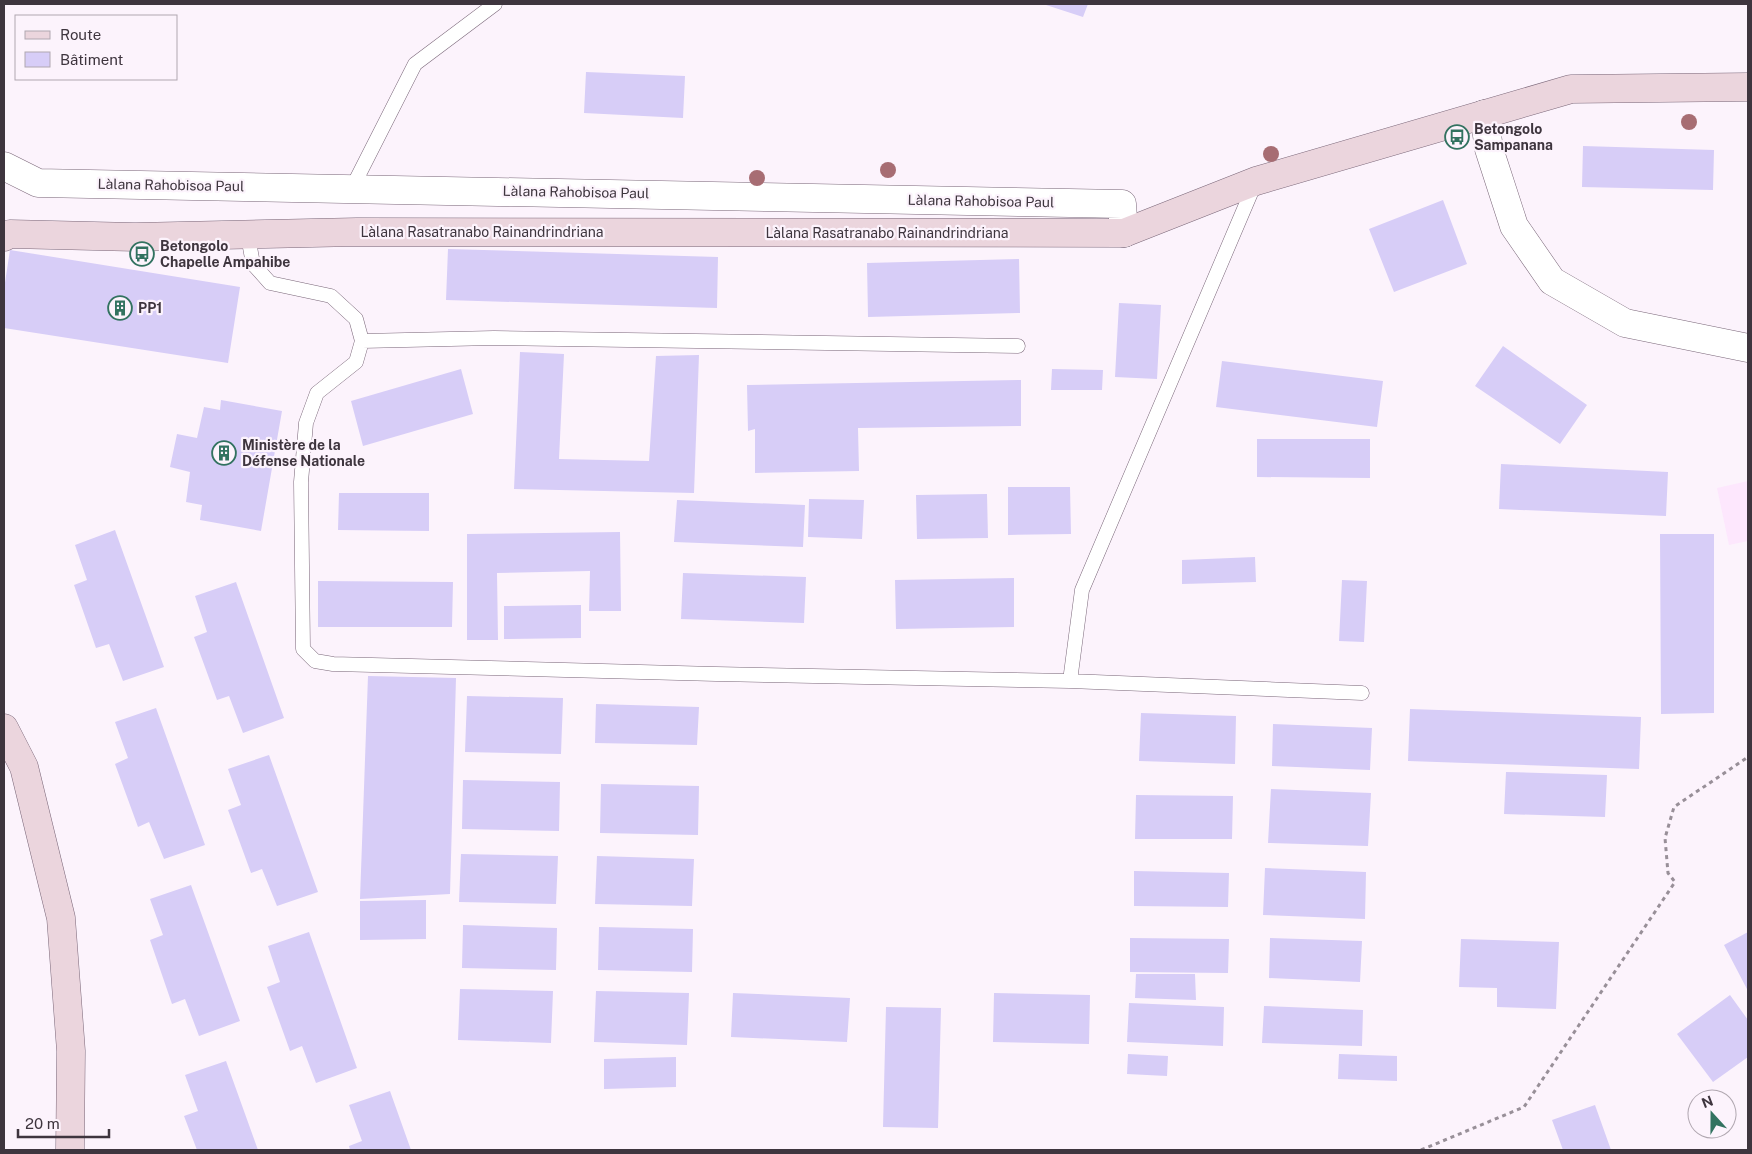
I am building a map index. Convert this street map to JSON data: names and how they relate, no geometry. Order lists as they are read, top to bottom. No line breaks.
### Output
{"streets":{"street":["Làlana Rahobisoa Paul","Làlana Rasatranabo Rainandrindriana"]},"crossings":[["Làlana Rahobisoa Paul","Làlana Rasatranabo Rainandrindriana"]],"places":{"bus stop":["Betongolo Sampanana","Betongolo Chapelle Ampahibe"],"building":["PP1","Ministère de la Défense Nationale"]},"legend":["Route","Bâtiment"],"scale_bar":"20 m","north":"top"}
